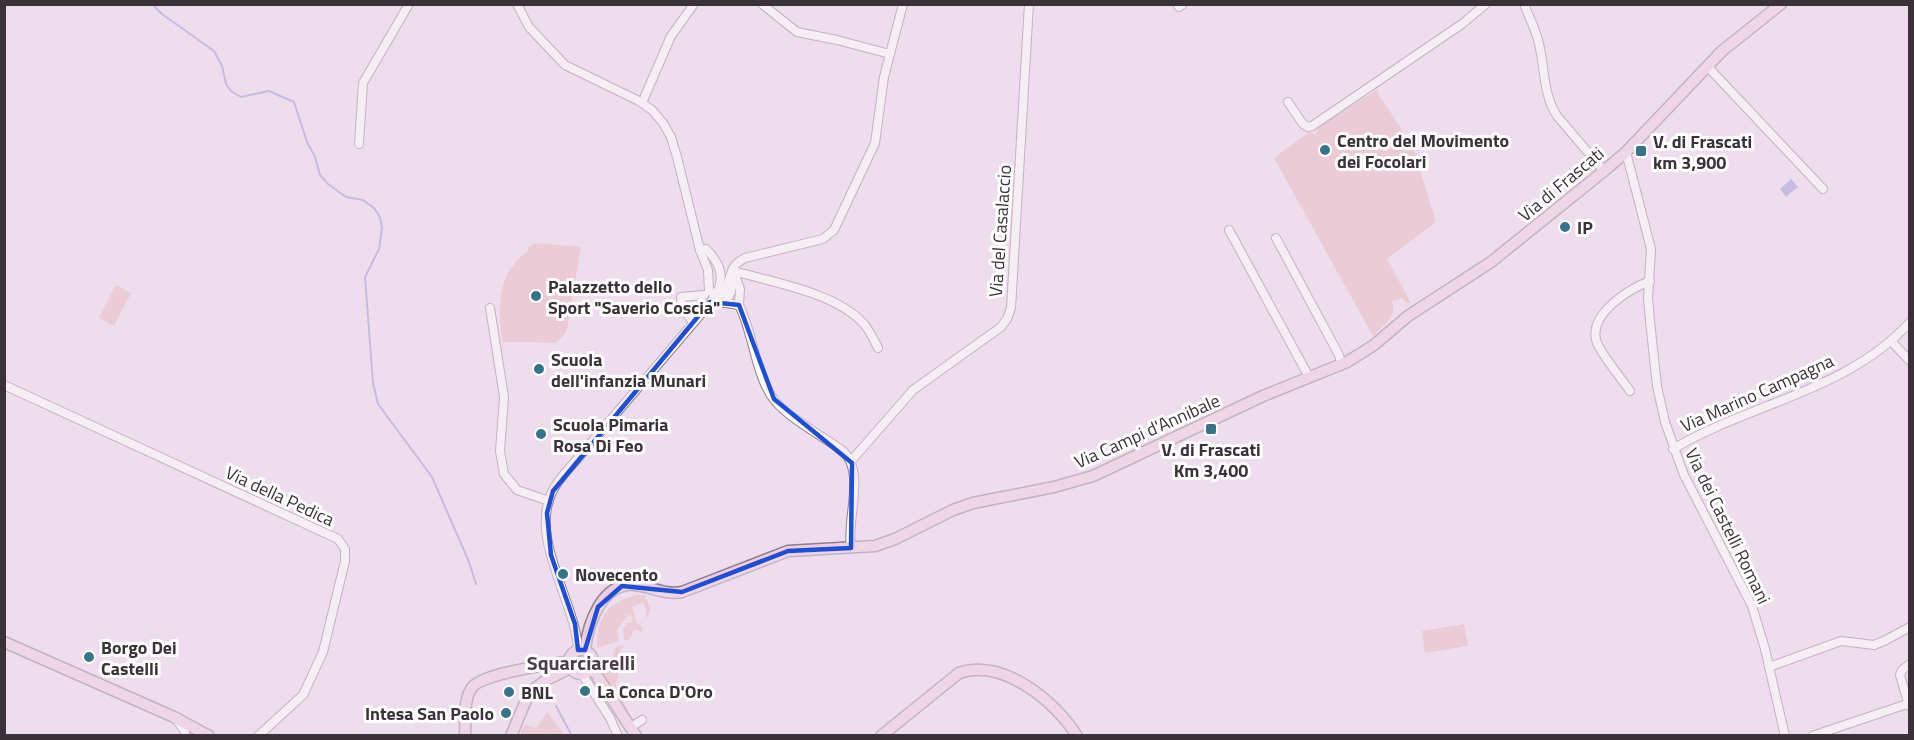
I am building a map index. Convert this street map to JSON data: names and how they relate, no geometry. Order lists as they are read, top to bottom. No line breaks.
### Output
{"streets":{"main road":["Via di Frascati","Via Campi d'Annibale"],"street":["Via del Casalaccio","Via Marino Campagna","Via della Pedica","Via dei Castelli Romani"]},"crossings":[["Via di Frascati","Via Campi d'Annibale"],["Via di Frascati","Via dei Castelli Romani"],["Via Marino Campagna","Via dei Castelli Romani"]],"districts":["Squarciarelli"],"places":{"other":["Centro del Movimento dei Focolari","IP","Palazzetto dello Sport \"Saverio Coscia\"","Scuola dell'infanzia Munari","Scuola Pimaria Rosa Di Feo","Novecento","Borgo Dei Castelli","La Conca D'Oro","BNL","Intesa San Paolo"],"transit":["V. di Frascati km 3,900","V. di Frascati Km 3,400"]}}
